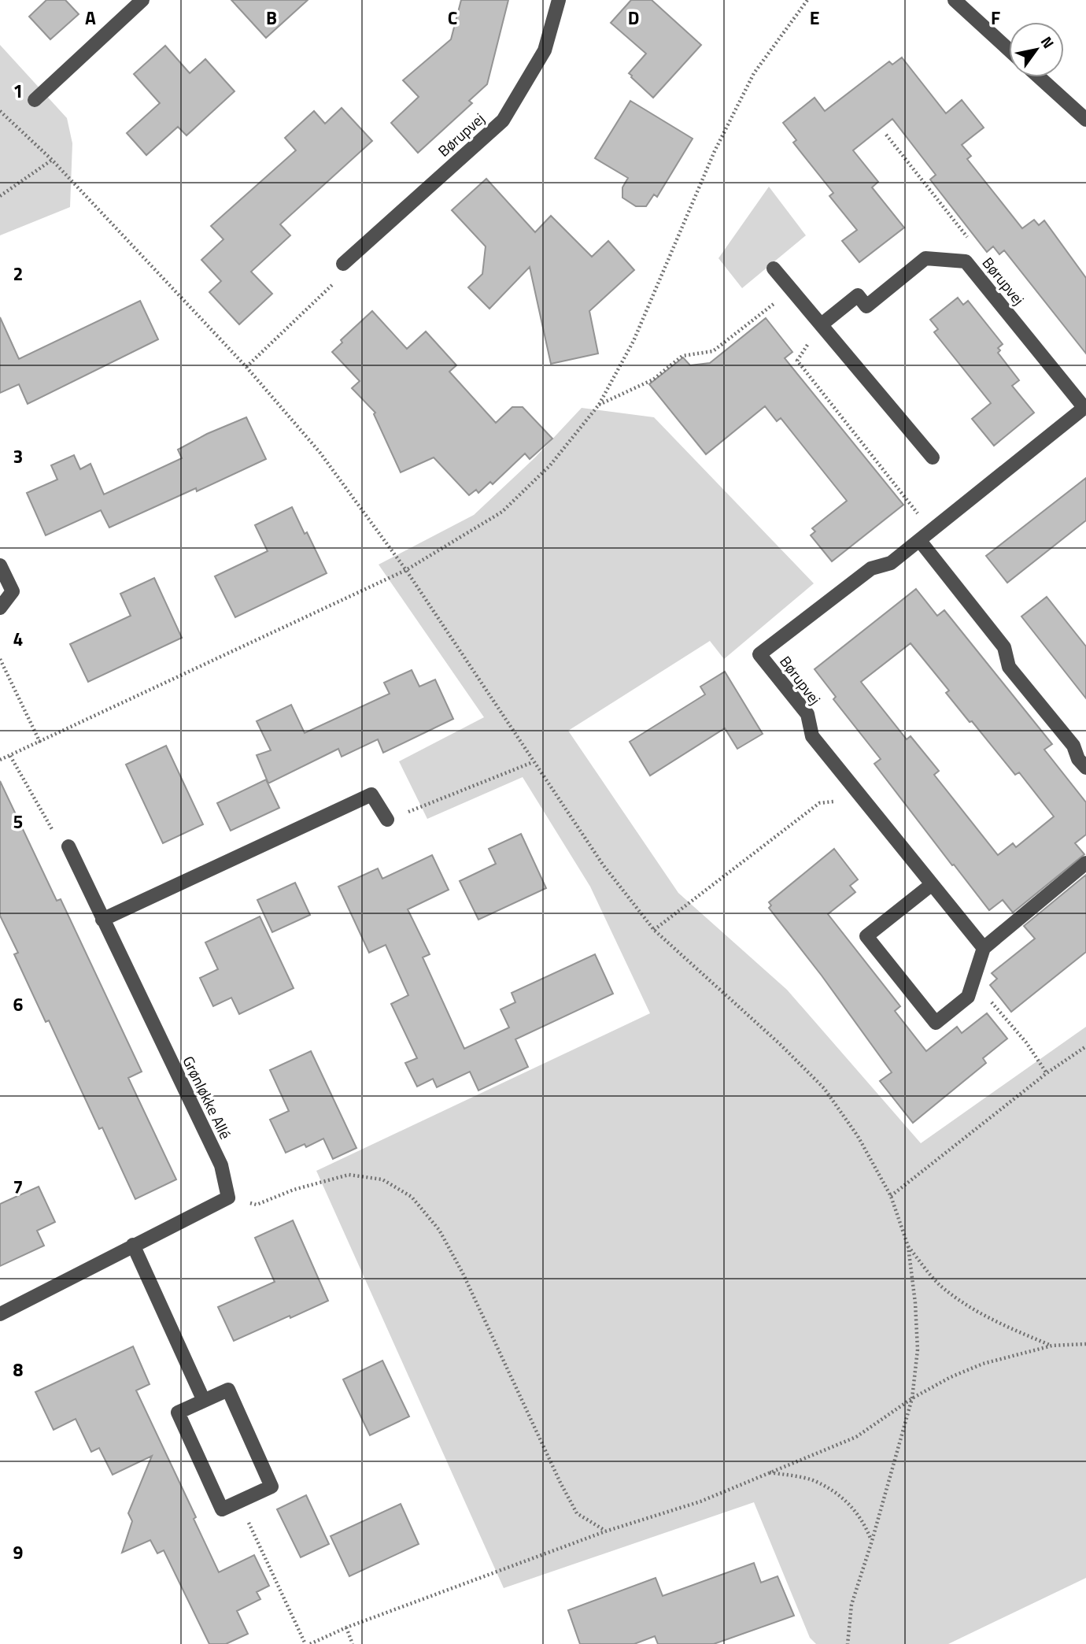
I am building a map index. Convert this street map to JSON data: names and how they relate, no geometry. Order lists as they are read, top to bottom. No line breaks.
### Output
{"streets":{"street":["Børupvej","Grønløkke Allé"]},"north":"top right","grid":{"columns":["A","B","C","D","E","F"],"rows":["1","2","3","4","5","6","7","8","9"]}}
